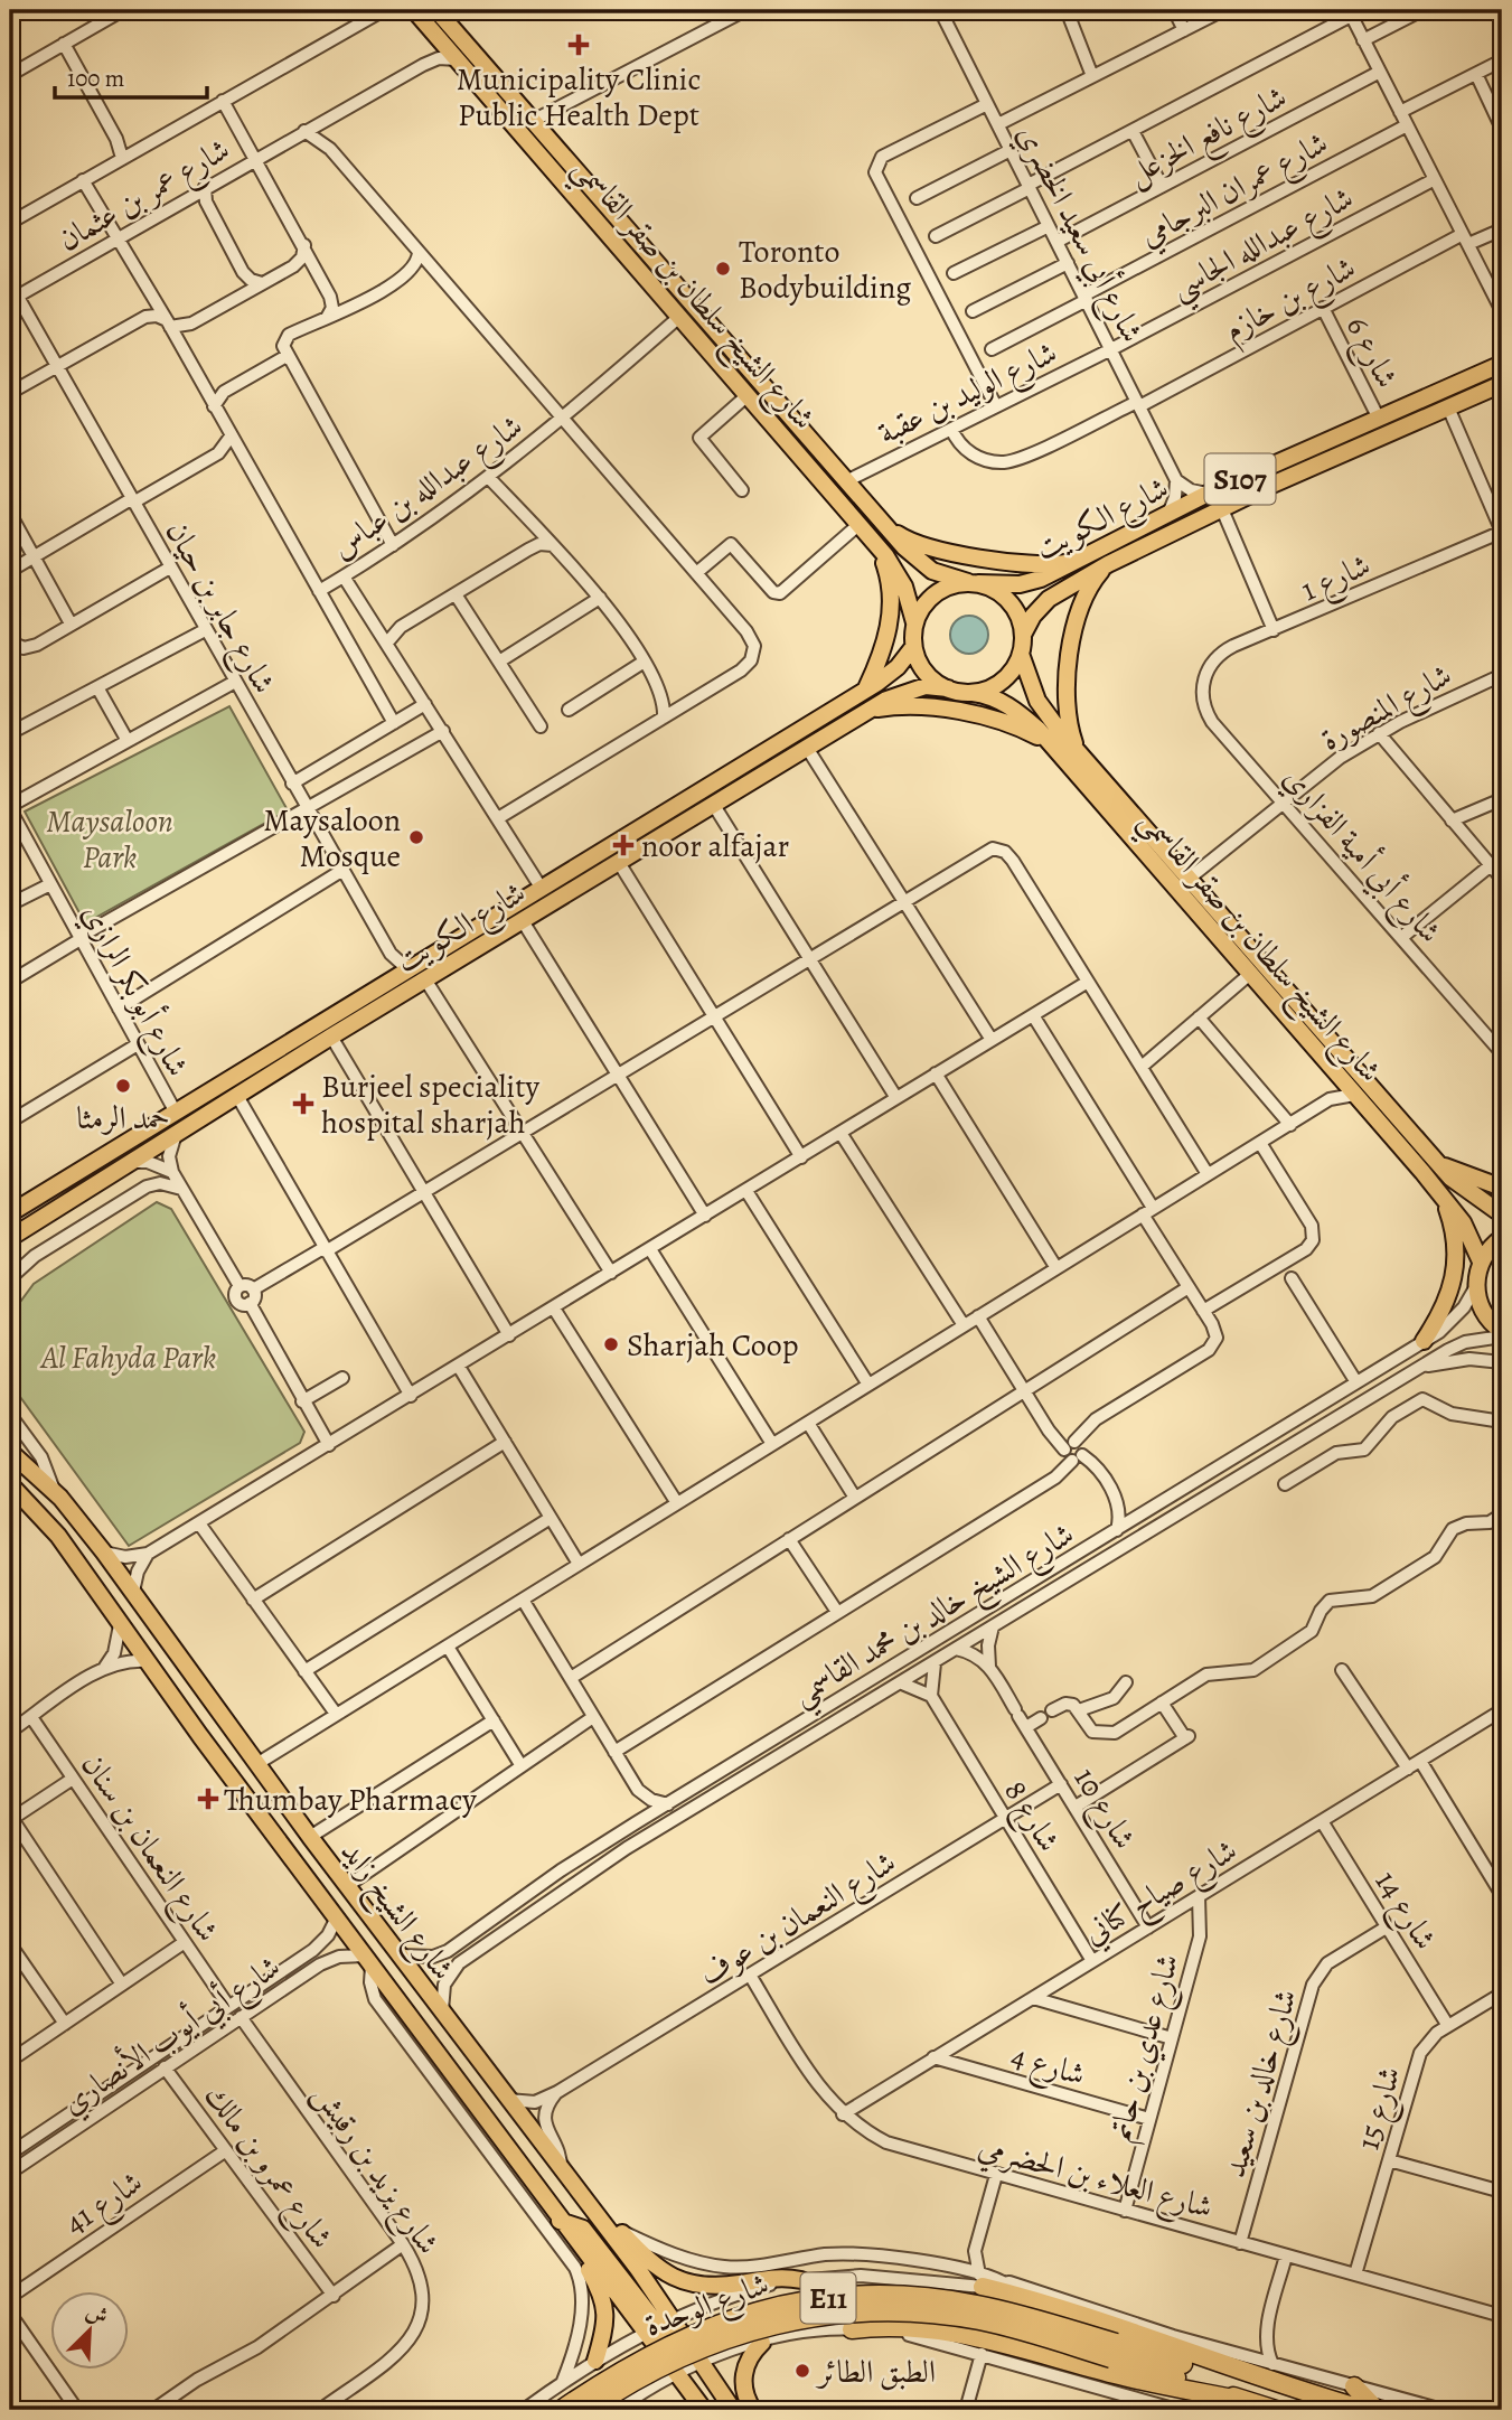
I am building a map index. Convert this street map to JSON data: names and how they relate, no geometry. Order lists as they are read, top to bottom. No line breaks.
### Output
{"streets":{"highway":["E11","شارع الوحدة"],"main road":["شارع الشيخ سلطان بن صقر القاسمي","S107","شارع الكويت","شارع الشيخ زايد"],"street":["شارع نافع الخزعل","شارع عمران البرجامي","شارع عمر بن عثمان","شارع أبي سعيد الخضري","شارع عبدالله الجاسي","شارع بن خازم","شارع 6","شارع الوليد بن عقبة","شارع عبدالله بن عباس","شارع 1","شارع جابر بن حيان","شارع المنصورة","شارع أبي أمية الفزاري","شارع أبو بكر الرازي","شارع الشيخ خالد بن محمد القاسمي","شارع 10","شارع 8","شارع النعمان بن سنان","شارع صياح كناني","شارع 14","شارع النعمان بن عوف","شارع أبي أيوب الأنصاري","شارع عدي بن حاتم","شارع 4","شارع خالد بن سعيد","شارع 15","شارع عمرو بن مالك","شارع يزيد بن رقيش","شارع العلاء بن الحضرمي","شارع 41"]},"crossings":[["شارع نافع الخزعل","شارع أبي سعيد الخضري"],["شارع عمران البرجامي","شارع أبي سعيد الخضري"],["شارع عمر بن عثمان","شارع الشيخ سلطان بن صقر القاسمي"],["شارع عمر بن عثمان","شارع جابر بن حيان"],["شارع أبي سعيد الخضري","شارع عبدالله الجاسي"],["شارع أبي سعيد الخضري","شارع بن خازم"],["شارع أبي سعيد الخضري","شارع الوليد بن عقبة"],["شارع عبدالله الجاسي","شارع الوليد بن عقبة"],["شارع الشيخ سلطان بن صقر القاسمي","شارع الوليد بن عقبة"],["شارع الشيخ سلطان بن صقر القاسمي","شارع عبدالله بن عباس"],["شارع الشيخ سلطان بن صقر القاسمي","شارع الكويت"],["شارع الشيخ سلطان بن صقر القاسمي","شارع المنصورة"],["شارع بن خازم","شارع 6"],["شارع بن خازم","شارع الوليد بن عقبة"],["شارع 6","شارع الكويت"],["شارع الكويت","شارع أبو بكر الرازي"],["شارع 1","شارع أبي أمية الفزاري"],["شارع المنصورة","شارع أبي أمية الفزاري"],["شارع الشيخ خالد بن محمد القاسمي","شارع الشيخ زايد"],["شارع 10","شارع صياح كناني"],["شارع 10","شارع النعمان بن عوف"],["شارع 8","شارع صياح كناني"],["شارع 8","شارع النعمان بن عوف"],["شارع النعمان بن سنان","شارع أبي أيوب الأنصاري"],["شارع صياح كناني","شارع 14"],["شارع صياح كناني","شارع عدي بن حاتم"],["شارع صياح كناني","شارع 4"],["شارع صياح كناني","شارع العلاء بن الحضرمي"],["شارع الشيخ زايد","شارع النعمان بن عوف"],["شارع الشيخ زايد","شارع أبي أيوب الأنصاري"],["شارع 14","شارع خالد بن سعيد"],["شارع 14","شارع 15"],["شارع النعمان بن عوف","شارع العلاء بن الحضرمي"],["شارع أبي أيوب الأنصاري","شارع عمرو بن مالك"],["شارع أبي أيوب الأنصاري","شارع يزيد بن رقيش"],["شارع عدي بن حاتم","شارع 4"],["شارع عدي بن حاتم","شارع العلاء بن الحضرمي"],["شارع خالد بن سعيد","شارع العلاء بن الحضرمي"],["شارع 15","شارع العلاء بن الحضرمي"],["شارع عمرو بن مالك","شارع 41"],["E11","شارع الوحدة"]],"parks":["Maysaloon Park","Al Fahyda Park"],"places":{"health":["Municipality Clinic Public Health Dept","noor alfajar","Burjeel speciality hospital sharjah","Thumbay Pharmacy"],"other":["Toronto Bodybuilding","Maysaloon Mosque","حمد الرمثا","Sharjah Coop","الطبق الطائر"]},"scale_bar":"100 m","north":"top right"}
